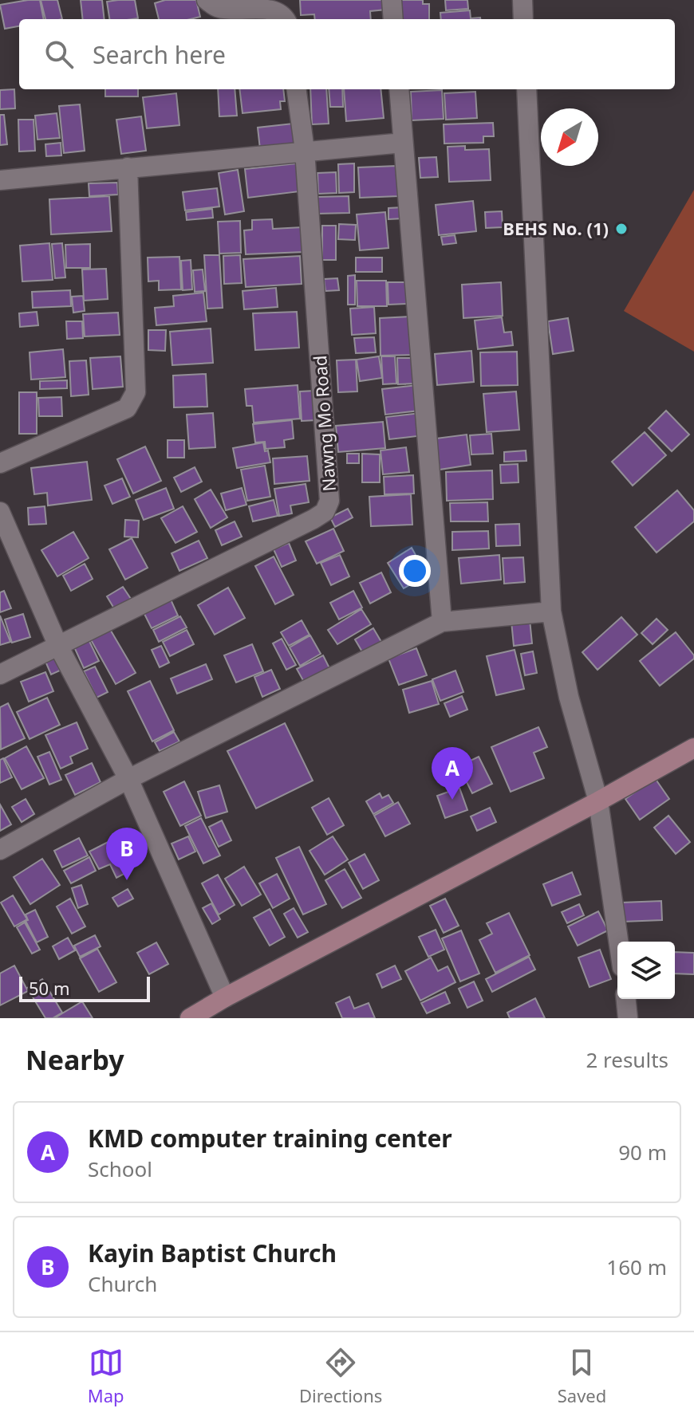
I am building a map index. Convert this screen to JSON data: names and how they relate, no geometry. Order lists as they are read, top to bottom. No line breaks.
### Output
{"streets":{"street":["Nawng Mo Road"]},"places":["BEHS No. (1)"],"scale_bar":"50 m","north":"bottom left","page":{"search":"Search here","pins":["A","B"],"scale":"50 m","heading":["Nearby","2 results"],"list":[{"mark":"A","name":"KMD computer training center","note":"School","value":"90 m"},{"mark":"B","name":"Kayin Baptist Church","note":"Church","value":"160 m"}],"nav":["Map","Directions","Saved"]}}
